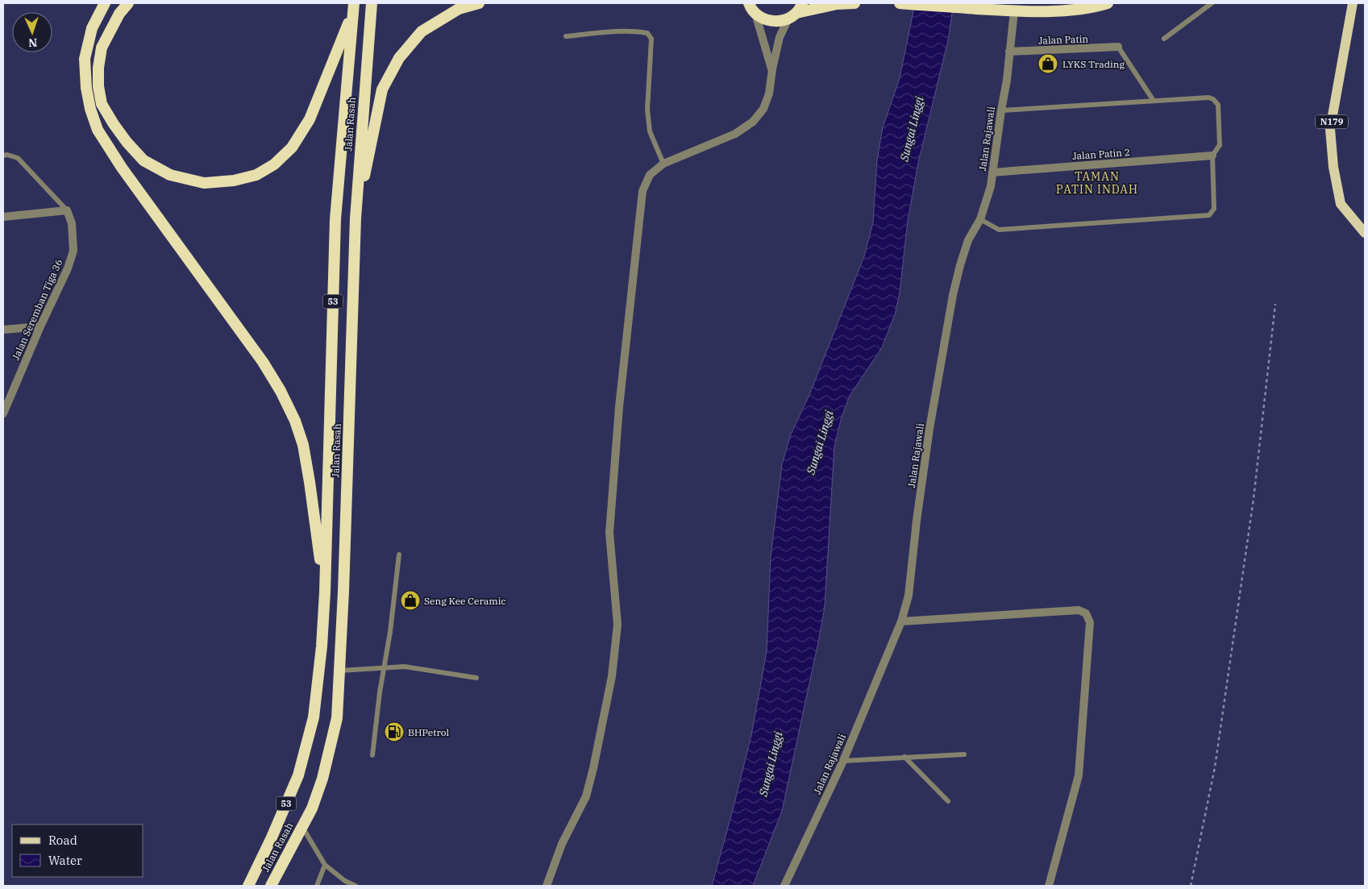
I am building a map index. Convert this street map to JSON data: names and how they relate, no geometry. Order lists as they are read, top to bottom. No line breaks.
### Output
{"streets":{"highway":["Jalan Rasah","53"],"main road":["N179"],"street":["Jalan Patin","Jalan Rajawali","Jalan Patin 2","Jalan Seremban Tiga 36"]},"crossings":[["Jalan Patin","Jalan Rajawali"],["Jalan Rajawali","Jalan Patin 2"]],"districts":["TAMAN PATIN INDAH"],"water":["Sungai Linggi"],"places":{"shop":["LYKS Trading","Seng Kee Ceramic"],"fuel station":["BHPetrol"]},"legend":["Road","Water"],"north":"bottom"}
